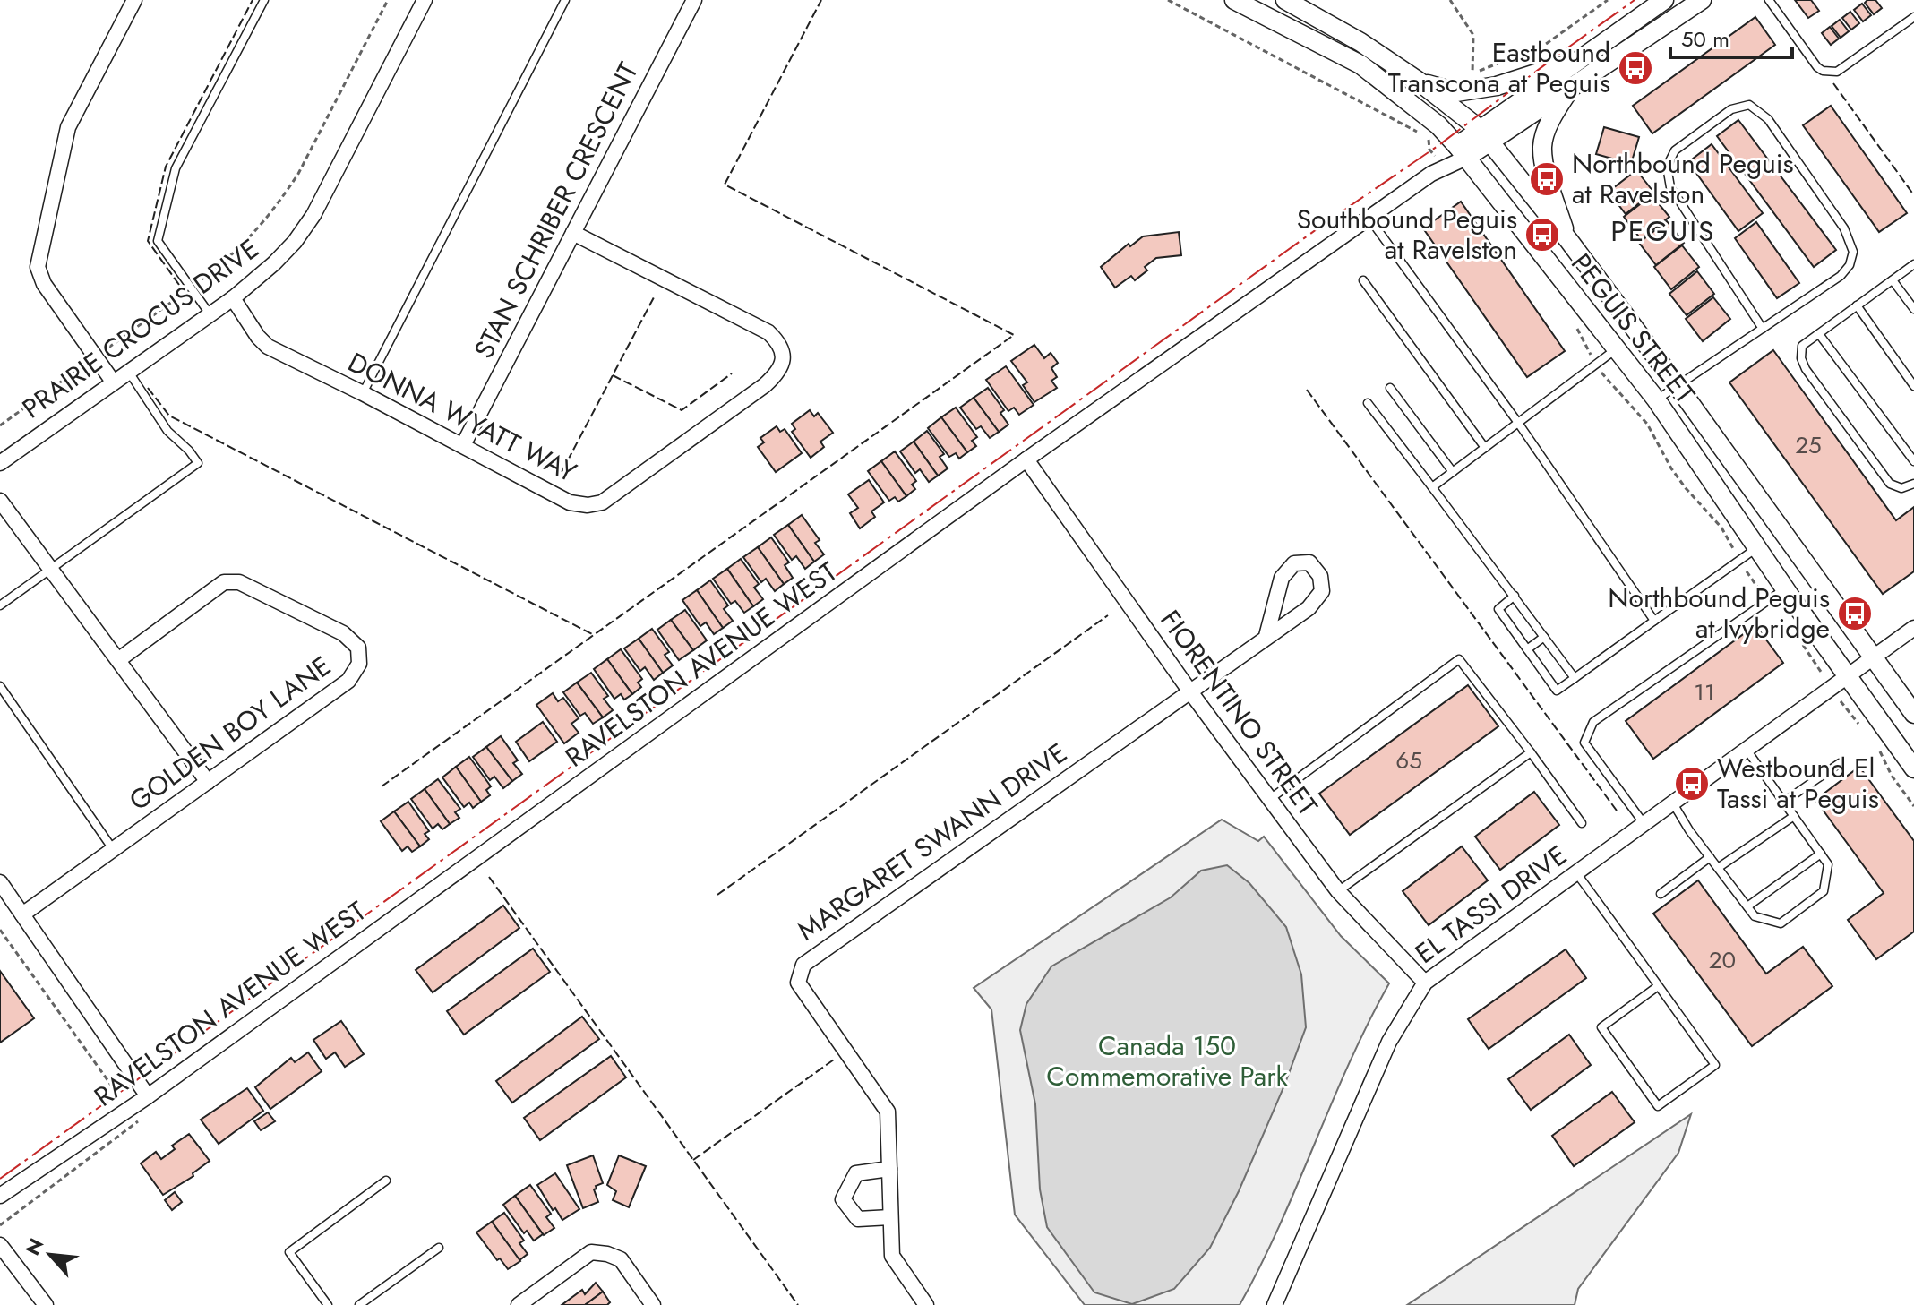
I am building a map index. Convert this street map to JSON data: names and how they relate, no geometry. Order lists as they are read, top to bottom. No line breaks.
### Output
{"streets":{"street":["STAN SCHRIBER CRESCENT","PRAIRIE CROCUS DRIVE","PEGUIS STREET","DONNA WYATT WAY","RAVELSTON AVENUE WEST","FIORENTINO STREET","GOLDEN BOY LANE","MARGARET SWANN DRIVE","EL TASSI DRIVE"]},"crossings":[["STAN SCHRIBER CRESCENT","DONNA WYATT WAY"],["PRAIRIE CROCUS DRIVE","DONNA WYATT WAY"],["PEGUIS STREET","RAVELSTON AVENUE WEST"],["PEGUIS STREET","EL TASSI DRIVE"],["RAVELSTON AVENUE WEST","FIORENTINO STREET"],["FIORENTINO STREET","MARGARET SWANN DRIVE"],["FIORENTINO STREET","EL TASSI DRIVE"]],"districts":["PEGUIS"],"parks":["Canada 150 Commemorative Park"],"places":{"bus stop":["Eastbound Transcona at Peguis","Northbound Peguis at Ravelston","Southbound Peguis at Ravelston","Northbound Peguis at Ivybridge","Westbound El Tassi at Peguis"]},"house_numbers":["25","11","65","20"],"scale_bar":"50 m","north":"top left"}
